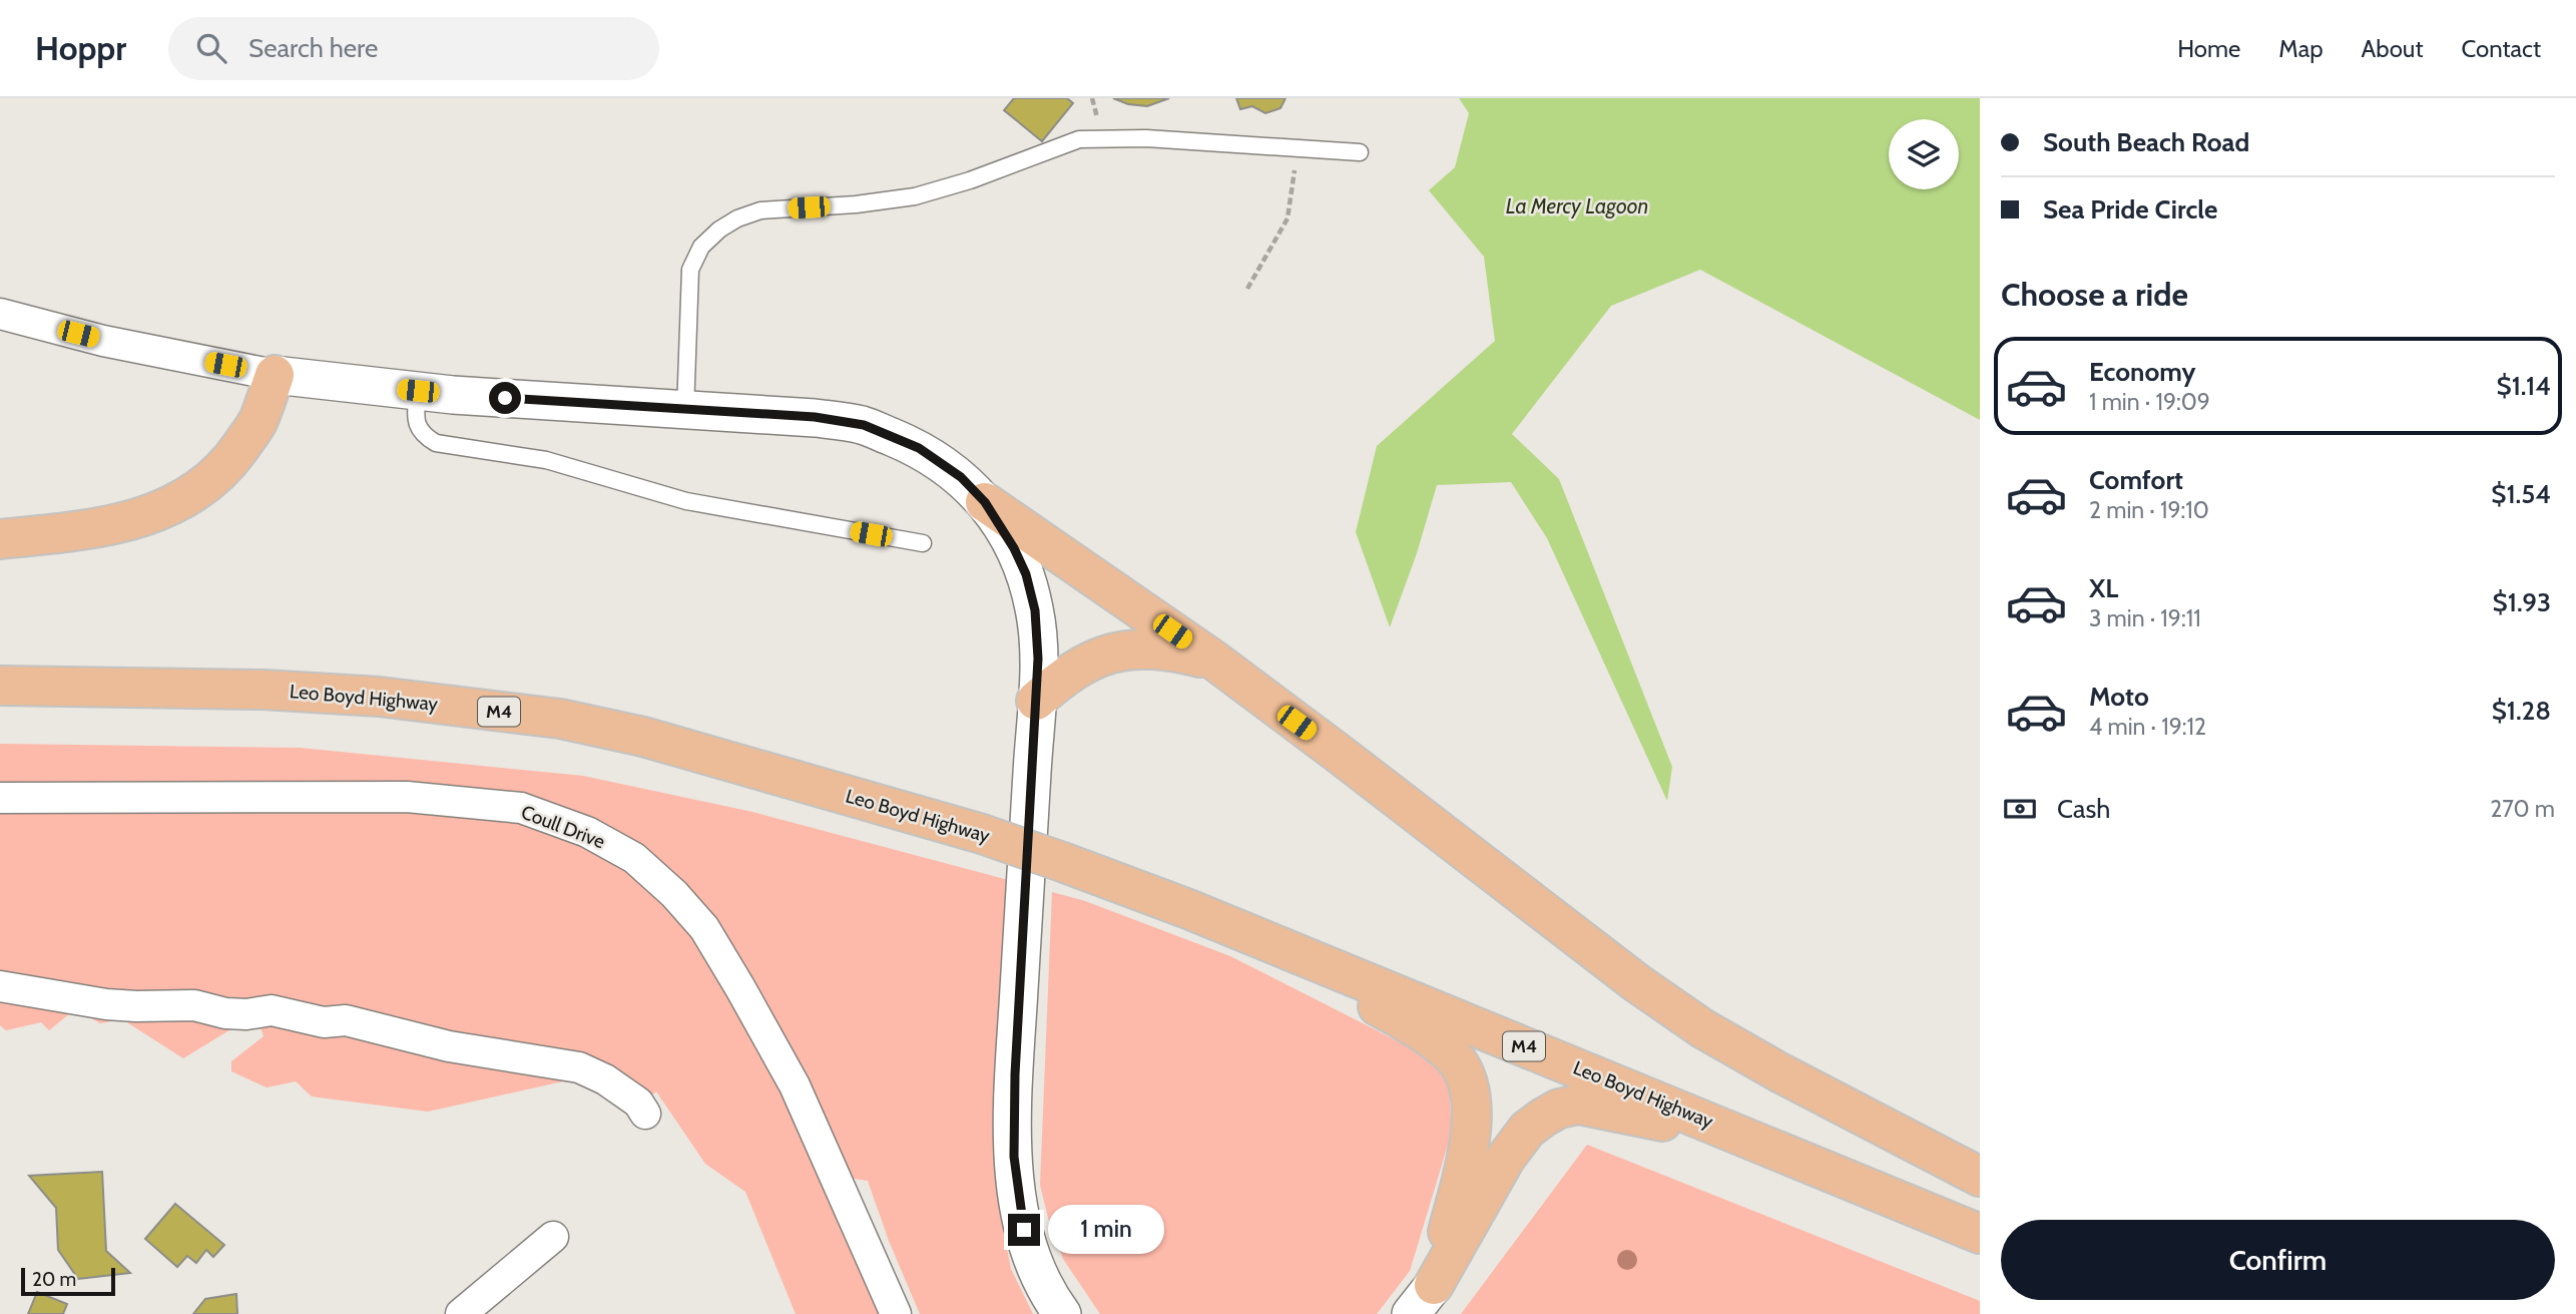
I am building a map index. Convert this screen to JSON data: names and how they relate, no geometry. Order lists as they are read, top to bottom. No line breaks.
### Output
{"streets":{"main road":["Leo Boyd Highway","M4"],"street":["Coull Drive"]},"water":["La Mercy Lagoon"],"scale_bar":"20 m","page":{"header":"Hoppr","search":"Search here","nav":["Home","Map","About","Contact"],"banner":["South Beach Road","Sea Pride Circle"],"heading":"Choose a ride","list":[{"name":"Economy","note":"1 min · 19:09","value":"$1.14"},{"name":"Comfort","note":"2 min · 19:10","value":"$1.54"},{"name":"XL","note":"3 min · 19:11","value":"$1.93"},{"name":"Moto","note":"4 min · 19:12","value":"$1.28"}],"pay":["Cash","270 m"],"bubble":"1 min","buttons":"Confirm","scale":"20 m"}}
